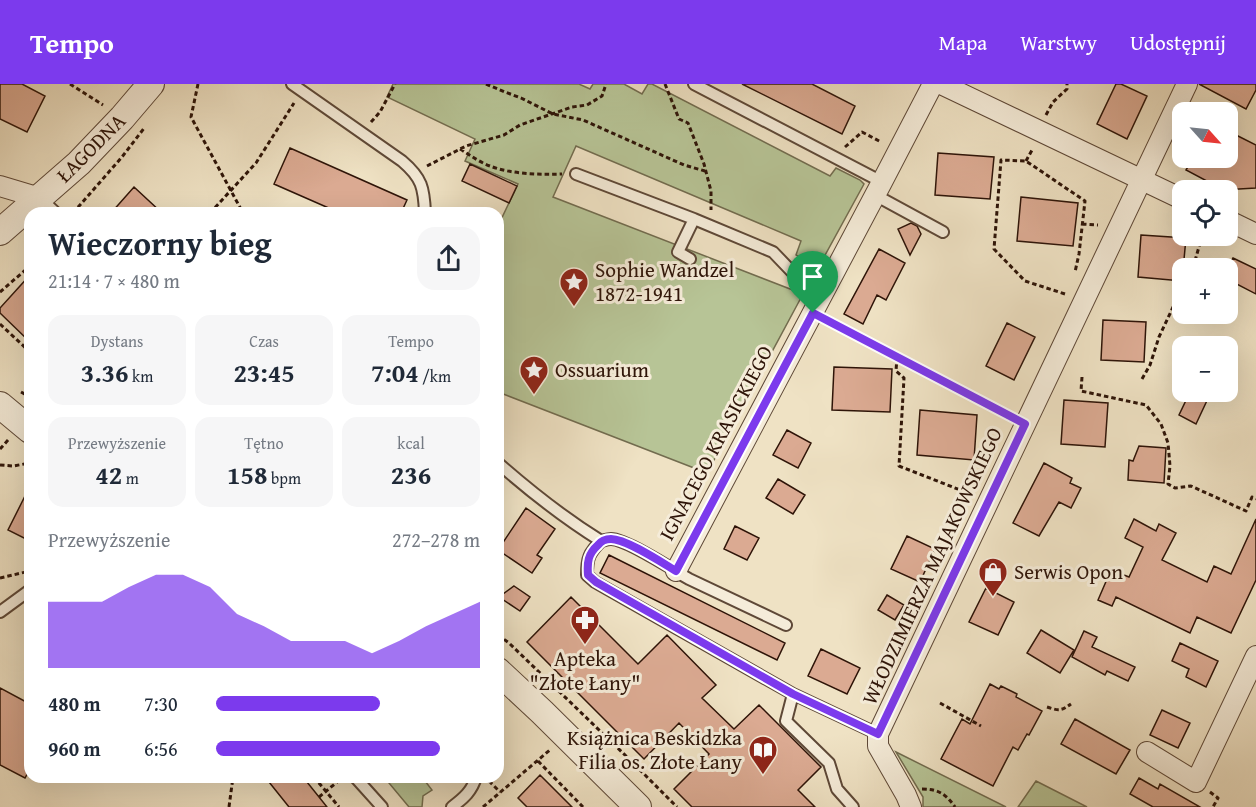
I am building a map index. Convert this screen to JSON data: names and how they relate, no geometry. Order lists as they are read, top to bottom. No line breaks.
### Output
{"streets":{"street":["ŁAGODNA","IGNACEGO KRASICKIEGO","WŁODZIMIERZA MAJAKOWSKIEGO"]},"places":{"place":["Sophie Wandzel 1872-1941","Ossuarium"],"shop":["Serwis Opon"],"pharmacy":["Apteka \"Złote Łany\""],"library":["Książnica Beskidzka Filia os. Złote Łany"]},"north":"bottom right","page":{"header":"Tempo","nav":["Mapa","Warstwy","Udostępnij"],"map_buttons":["+","−"],"heading":["Wieczorny bieg","21:14 · 7 × 480 m"],"stats":[["Dystans","3.36 km"],["Czas","23:45"],["Tempo","7:04 /km"],["Przewyższenie","42 m"],["Tętno","158 bpm"],["kcal","236"]],"chart":["Przewyższenie","272–278 m"],"list":[{"name":"480 m","note":"7:30"},{"name":"960 m","note":"6:56"}]}}
